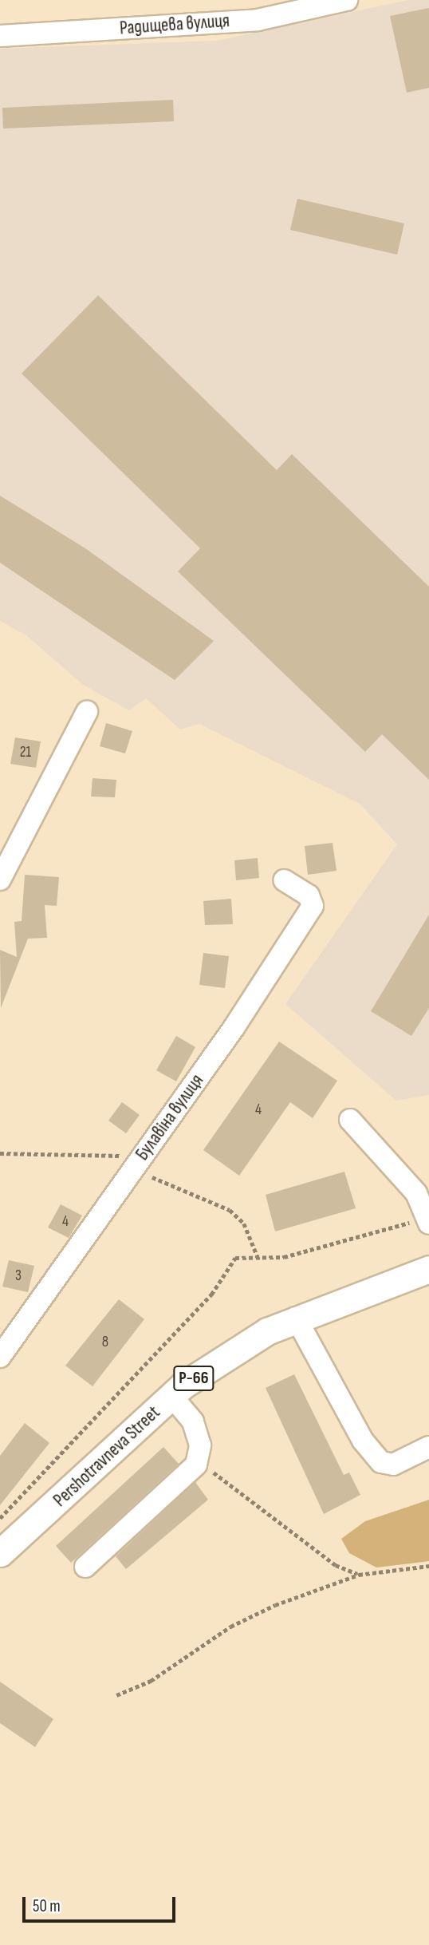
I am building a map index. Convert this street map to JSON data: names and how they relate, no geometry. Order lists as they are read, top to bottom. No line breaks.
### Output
{"streets":{"main road":["Р-66","Pershotravneva Street"],"street":["Радищева вулиця","Булавіна вулиця"]},"house_numbers":["21","4","4","3","8"],"scale_bar":"50 m"}
